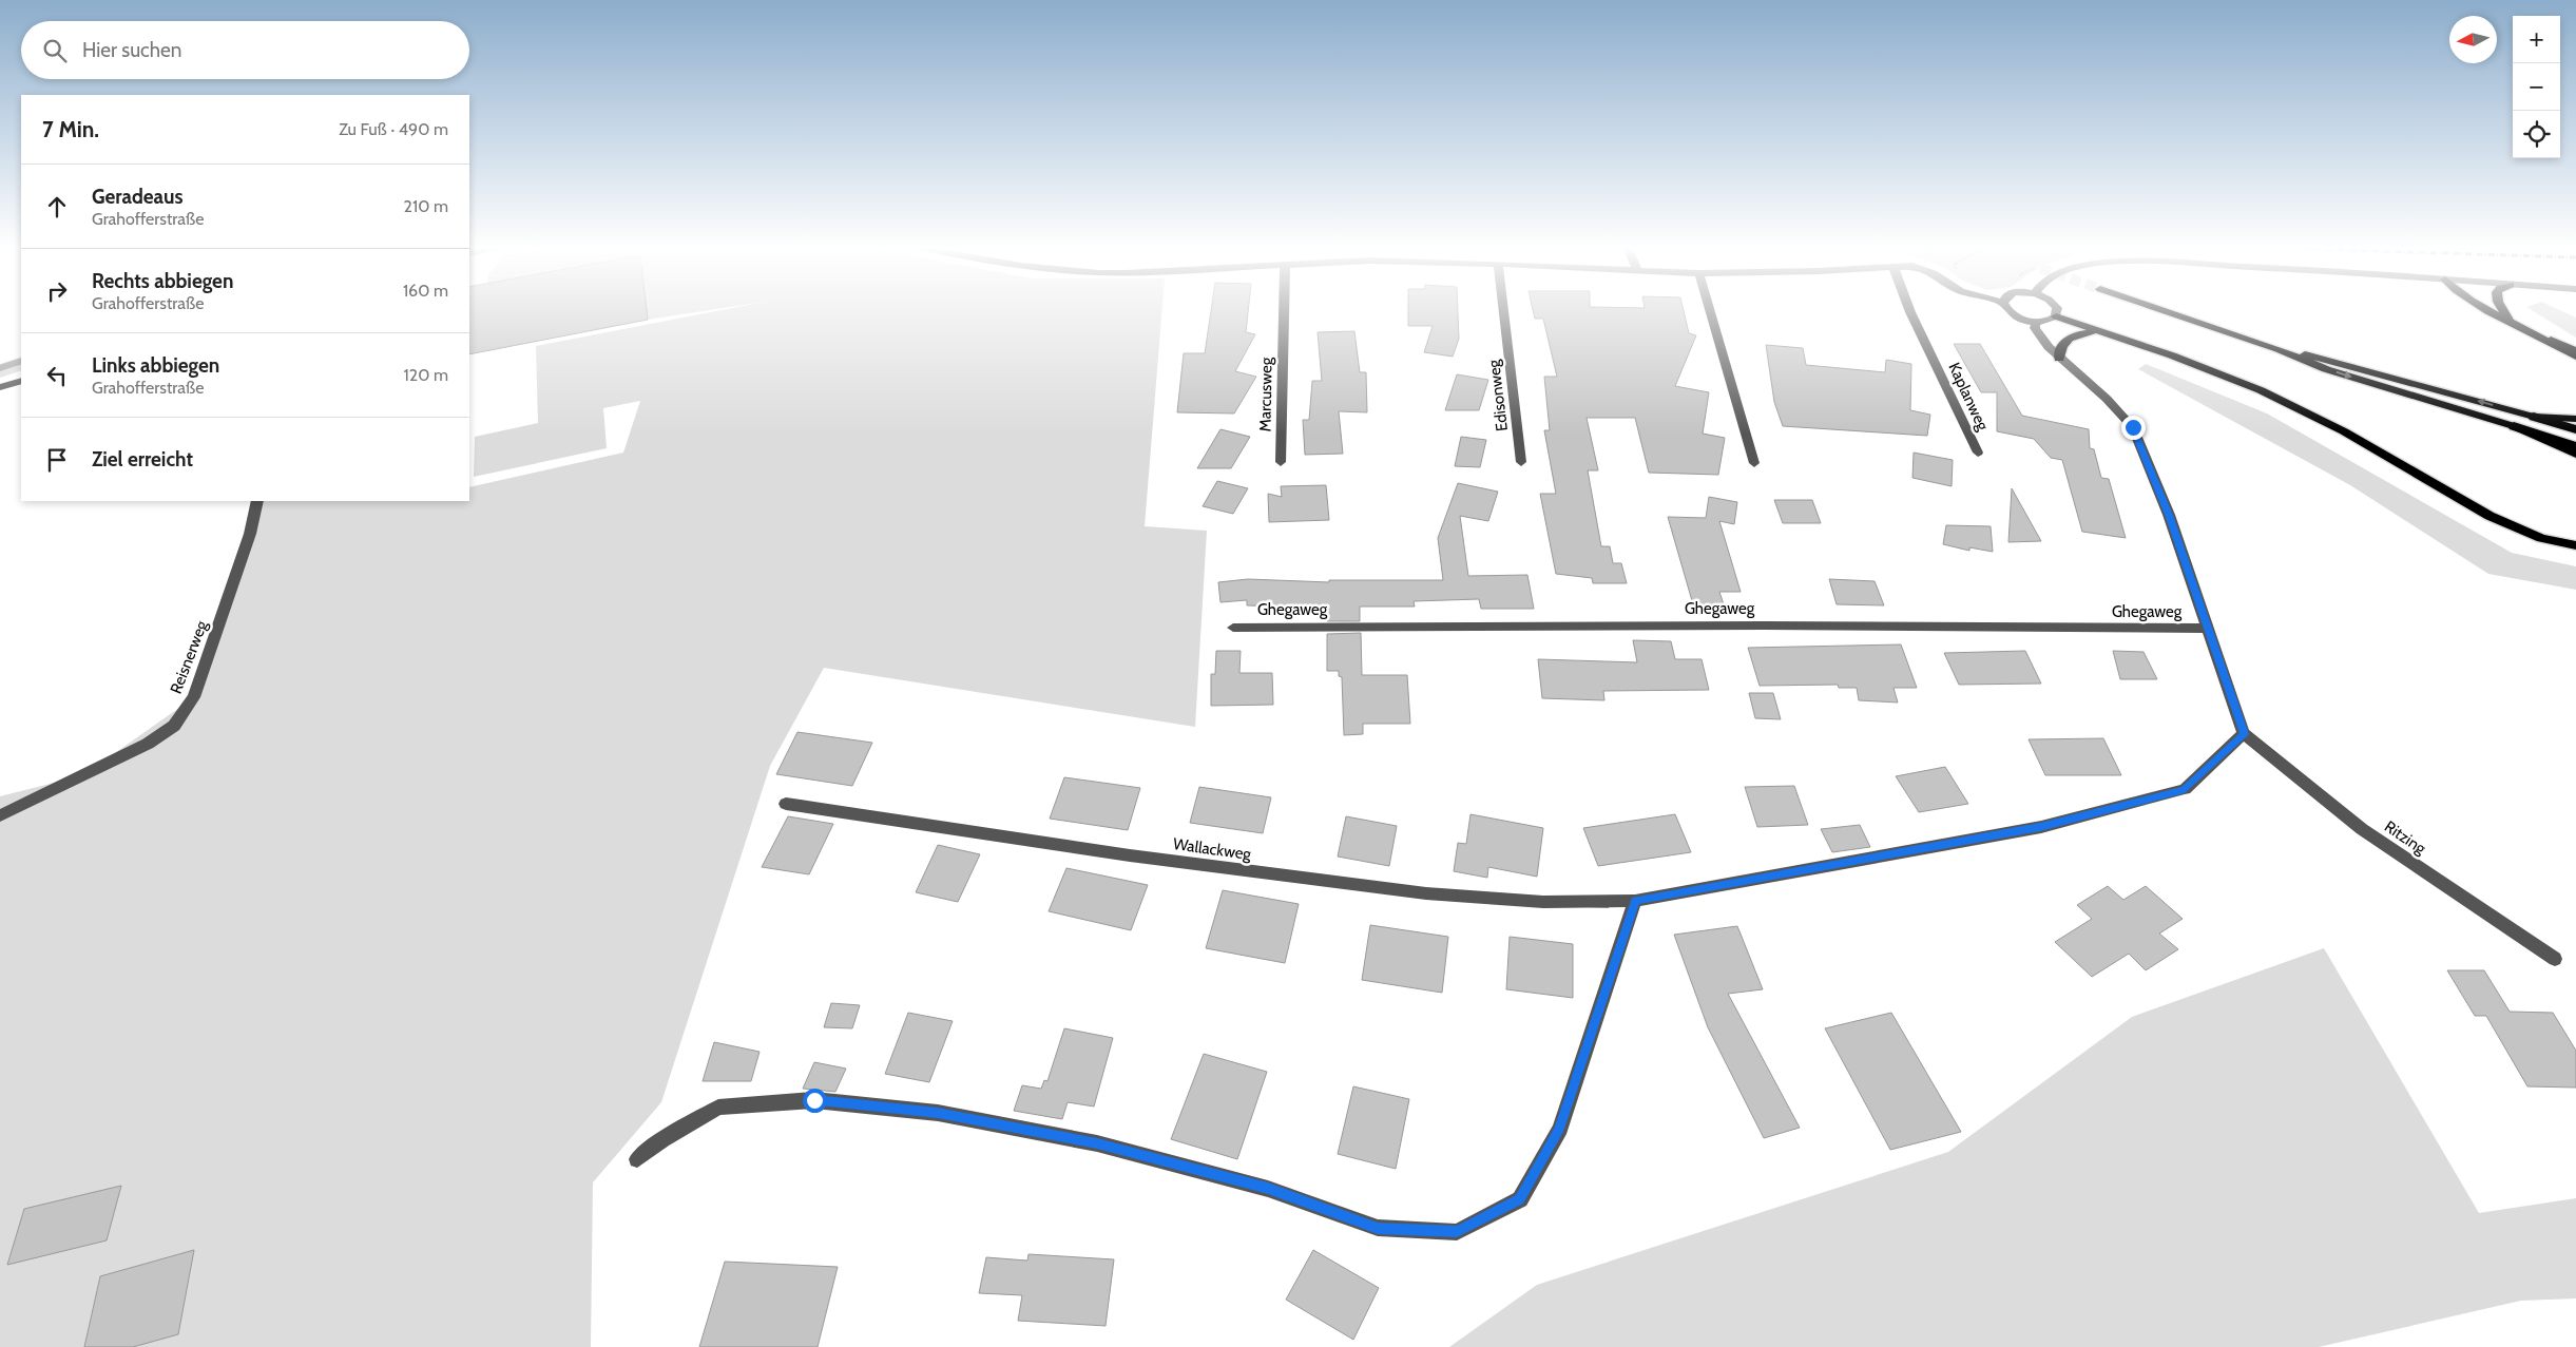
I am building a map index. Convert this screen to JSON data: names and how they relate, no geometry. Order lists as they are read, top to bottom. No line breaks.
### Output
{"streets":{"street":["Marcusweg","Edisonweg","Kaplanweg","Ghegaweg","Reisnerweg","Ritzing","Wallackweg"]},"crossings":[["Ritzing","Wallackweg"]],"north":"left","page":{"map_buttons":["+","−"],"search":"Hier suchen","heading":["7 Min.","Zu Fuß · 490 m"],"list":[["Geradeaus","Grahofferstraße","210 m"],["Rechts abbiegen","Grahofferstraße","160 m"],["Links abbiegen","Grahofferstraße","120 m"],"Ziel erreicht"]}}
